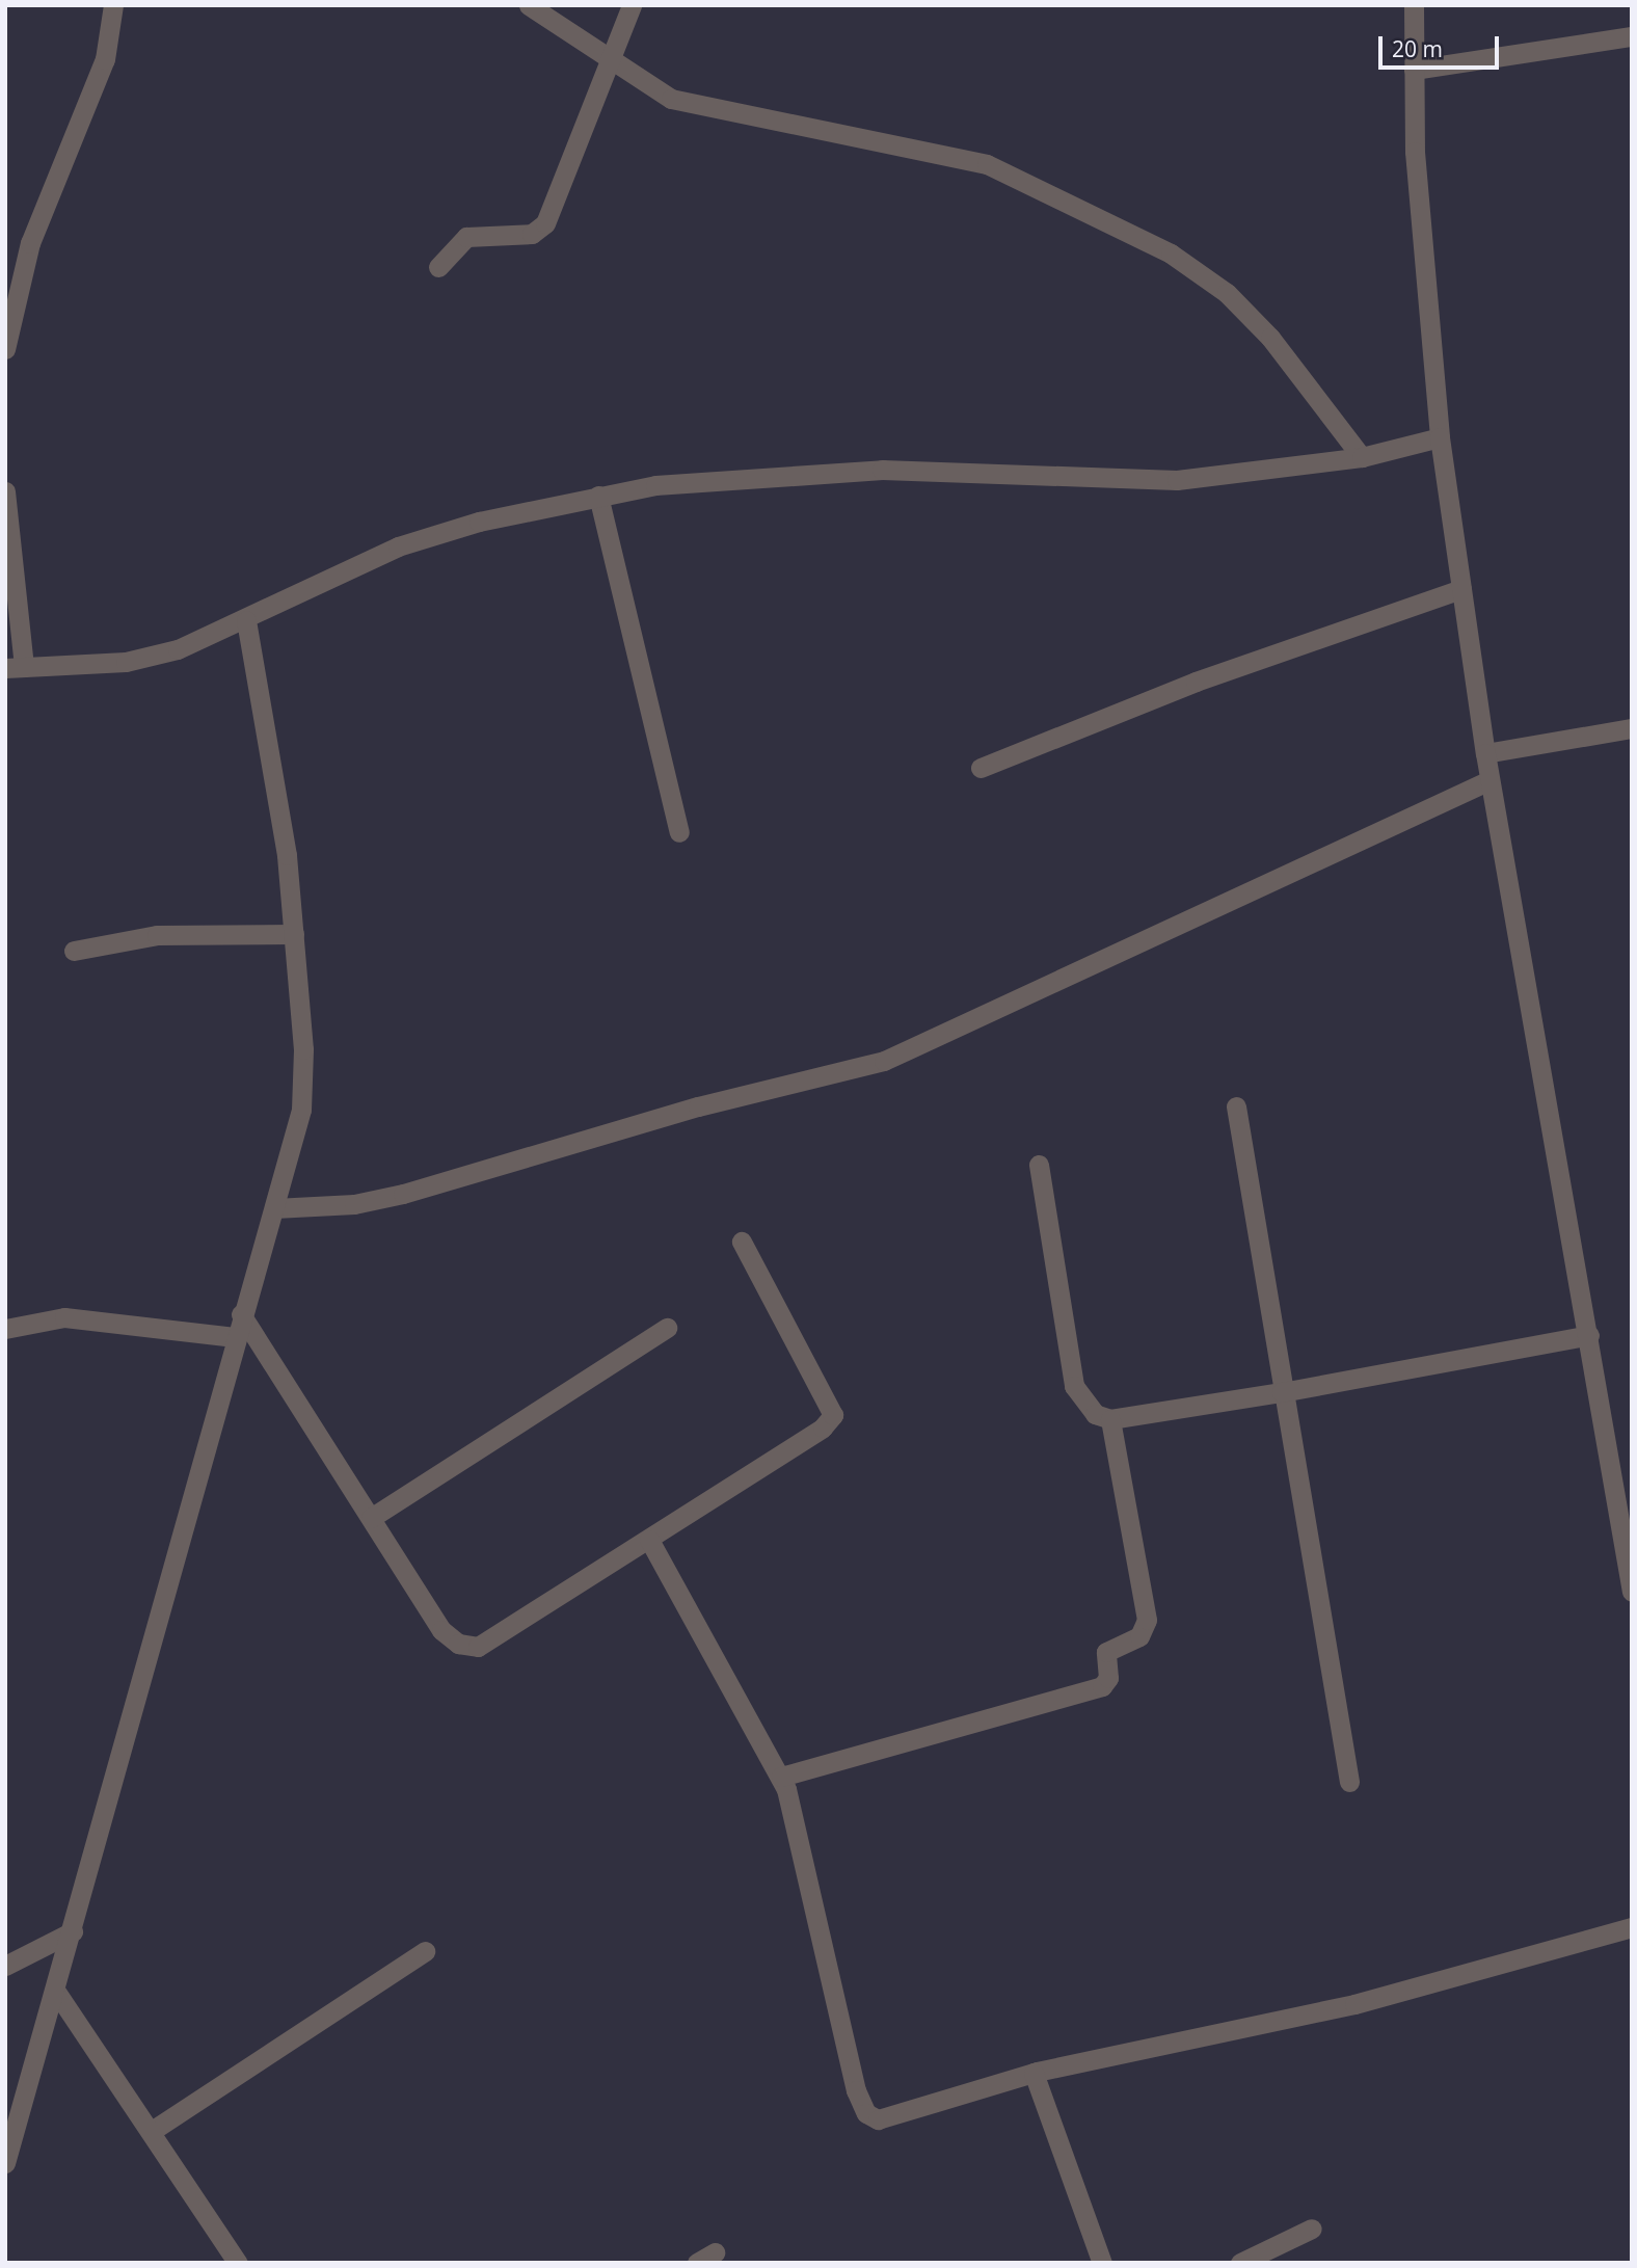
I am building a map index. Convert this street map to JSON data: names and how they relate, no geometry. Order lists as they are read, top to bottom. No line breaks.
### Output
{"scale_bar":"20 m"}
